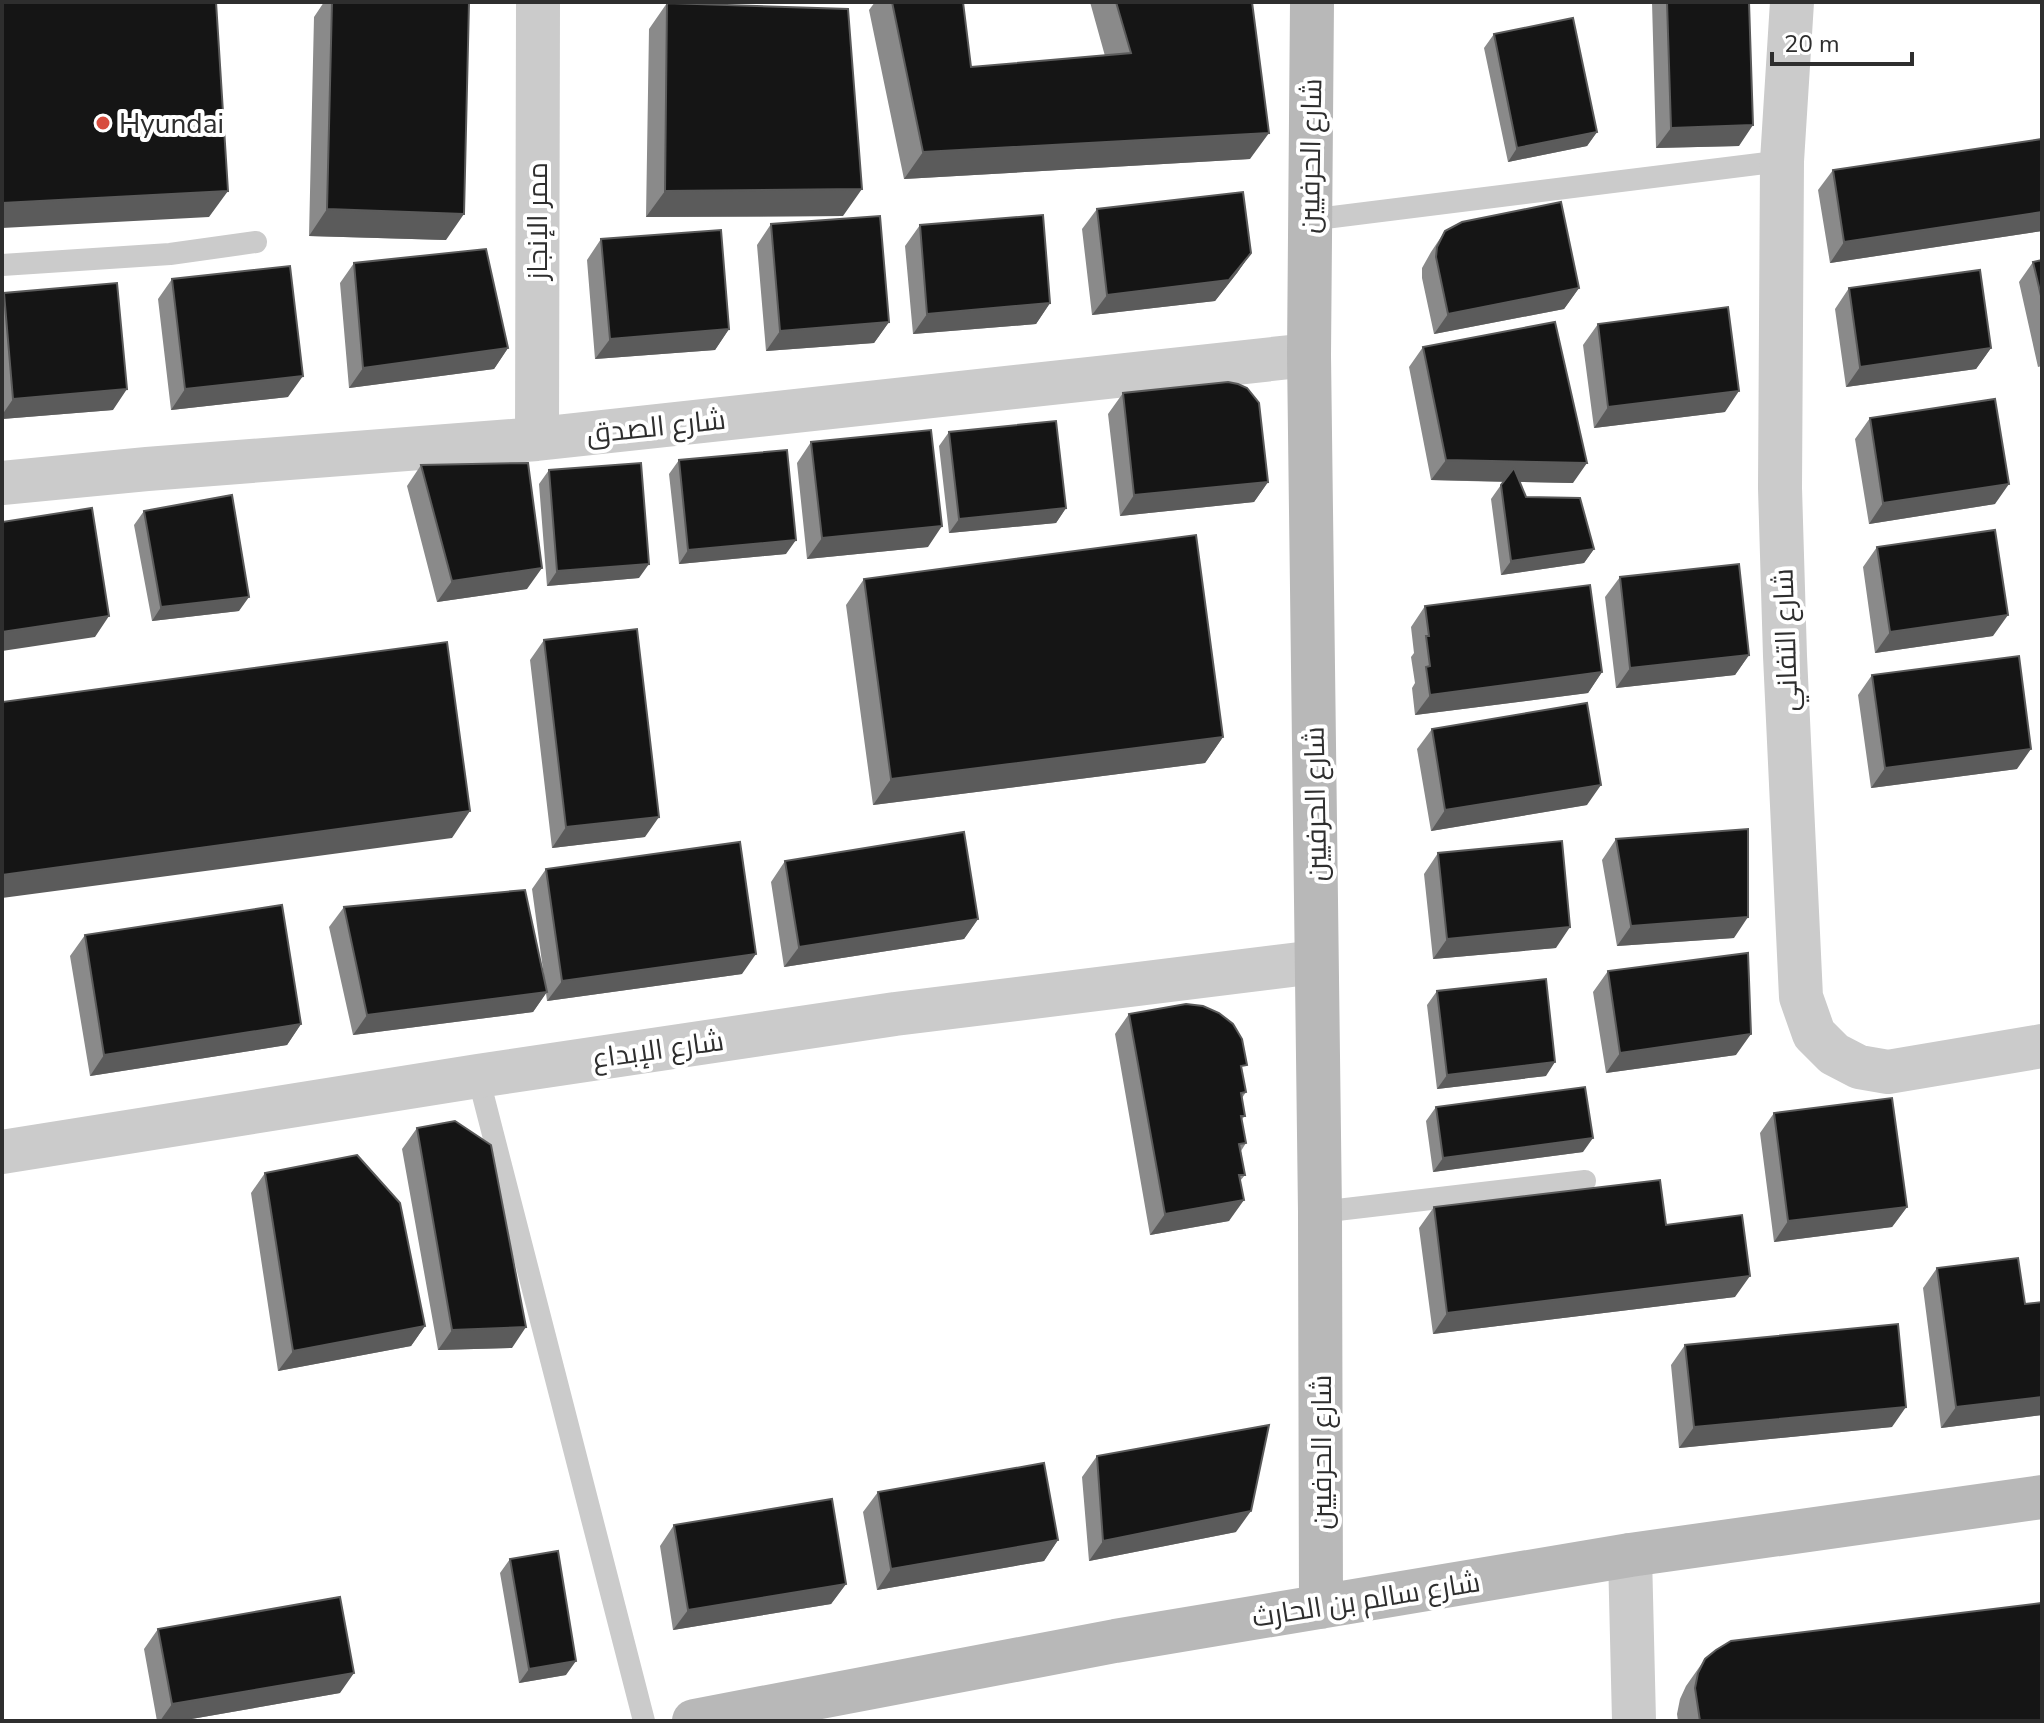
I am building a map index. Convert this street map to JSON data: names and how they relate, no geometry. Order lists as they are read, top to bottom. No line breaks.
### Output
{"streets":{"street":["شارع الحرفيين","ممر الإنجاز","شارع الصدق","شارع التفاني","شارع الإبداع","شارع سالم بن الحارث"]},"crossings":[["شارع الحرفيين","شارع الصدق"],["شارع الحرفيين","شارع الإبداع"],["شارع الحرفيين","شارع سالم بن الحارث"],["ممر الإنجاز","شارع الصدق"]],"places":["Hyundai"],"scale_bar":"20 m"}
